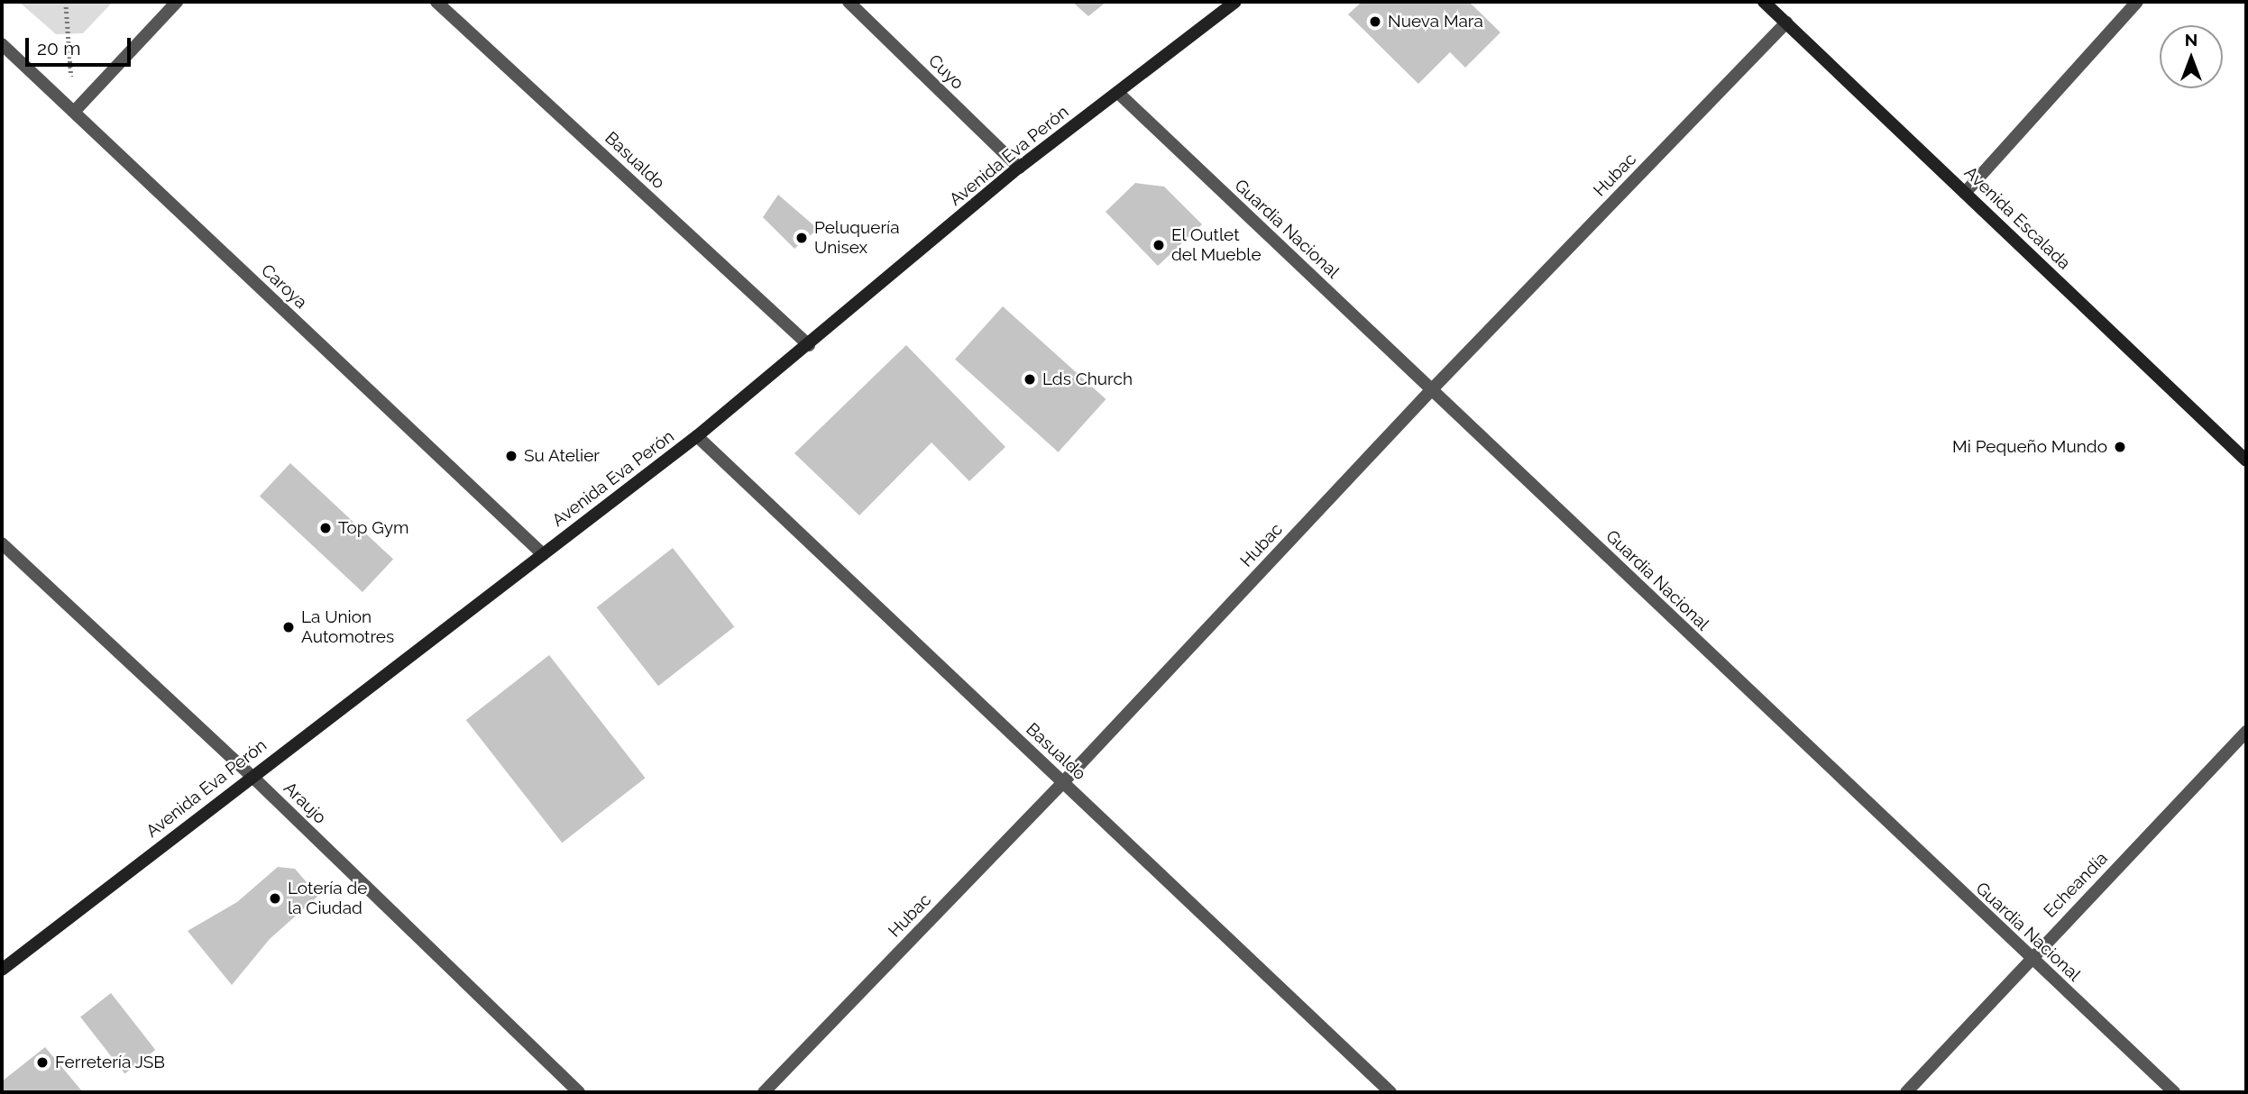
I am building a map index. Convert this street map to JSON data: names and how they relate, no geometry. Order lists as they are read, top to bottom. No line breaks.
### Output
{"streets":{"main road":["Avenida Eva Perón","Avenida Escalada"],"street":["Cuyo","Basualdo","Hubac","Guardia Nacional","Caroya","Araujo","Echeandía"]},"crossings":[["Cuyo","Avenida Eva Perón"],["Avenida Eva Perón","Basualdo"],["Avenida Eva Perón","Guardia Nacional"],["Avenida Eva Perón","Caroya"],["Avenida Eva Perón","Araujo"],["Basualdo","Hubac"],["Hubac","Avenida Escalada"],["Hubac","Guardia Nacional"],["Guardia Nacional","Echeandía"]],"places":["Nueva Mara","Peluquería Unisex","El Outlet del Mueble","Lds Church","Mi Pequeño Mundo","Su Atelier","Top Gym","La Union Automotres","Lotería de la Ciudad","Ferretería JSB"],"scale_bar":"20 m","north":"top"}
